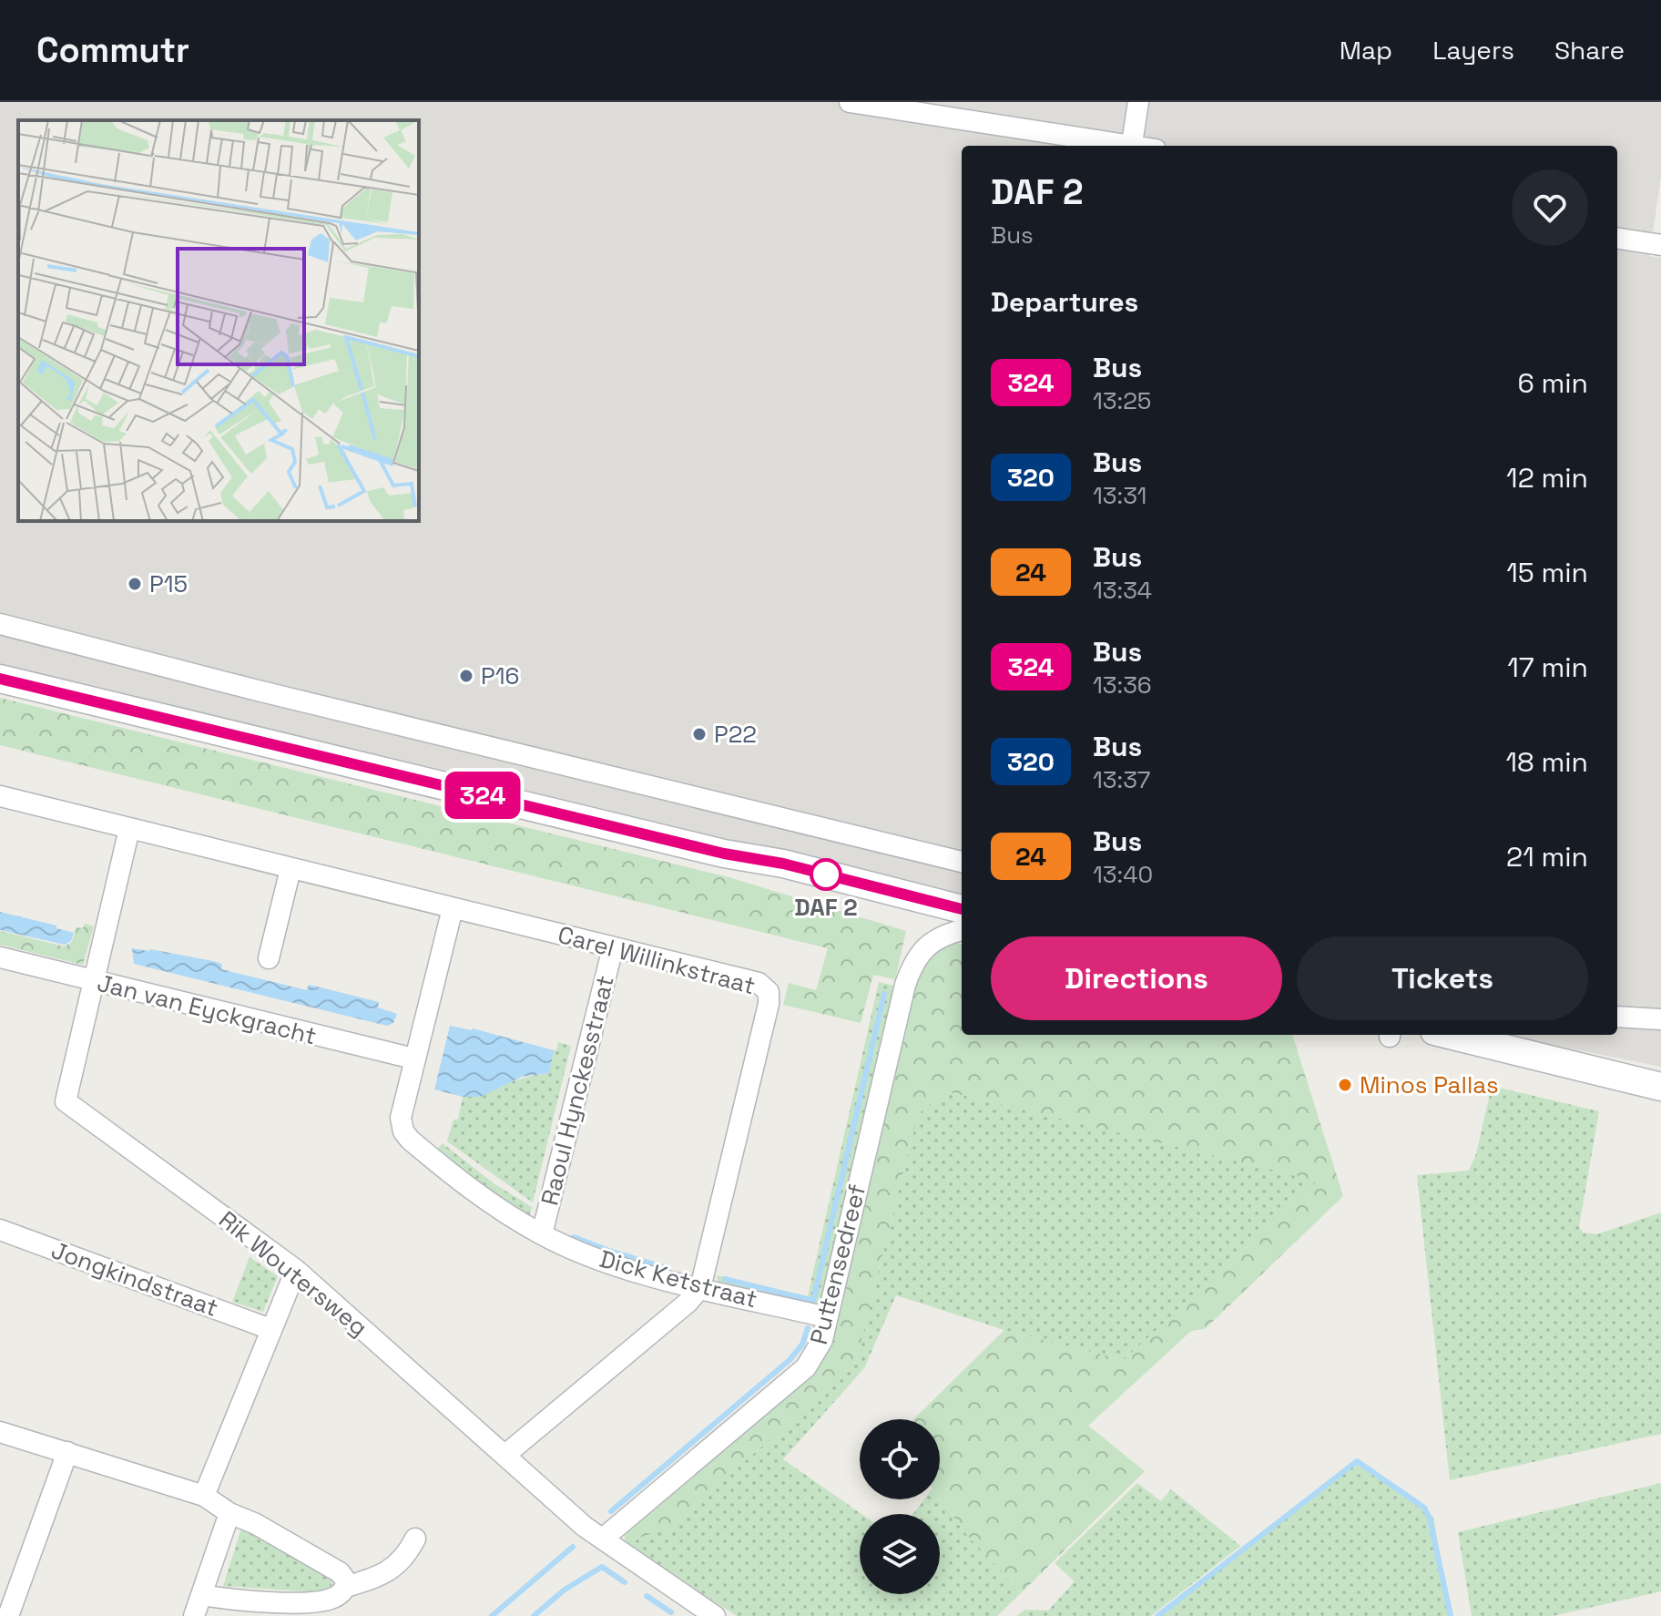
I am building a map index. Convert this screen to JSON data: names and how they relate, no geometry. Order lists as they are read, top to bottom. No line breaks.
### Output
{"streets":{"street":["Carel Willinkstraat","Jan van Eyckgracht","Raoul Hynckesstraat","Puttensedreef","Rik Woutersweg","Jongkindstraat","Dick Ketstraat"]},"crossings":[["Carel Willinkstraat","Raoul Hynckesstraat"],["Carel Willinkstraat","Dick Ketstraat"],["Jan van Eyckgracht","Rik Woutersweg"],["Jan van Eyckgracht","Dick Ketstraat"],["Raoul Hynckesstraat","Dick Ketstraat"],["Puttensedreef","Rik Woutersweg"],["Puttensedreef","Dick Ketstraat"]],"places":["P15","P16","P22","DAF 2","Minos Pallas"],"lines":["bus line 324"],"page":{"header":"Commutr","nav":["Map","Layers","Share"],"on_map":"324","heading":[["DAF 2","Bus"],"Departures"],"list":[{"mark":"324","name":"Bus","note":"13:25","value":"6 min"},{"mark":"320","name":"Bus","note":"13:31","value":"12 min"},{"mark":"24","name":"Bus","note":"13:34","value":"15 min"},{"mark":"324","name":"Bus","note":"13:36","value":"17 min"},{"mark":"320","name":"Bus","note":"13:37","value":"18 min"},{"mark":"24","name":"Bus","note":"13:40","value":"21 min"}],"buttons":["Directions","Tickets"]}}
